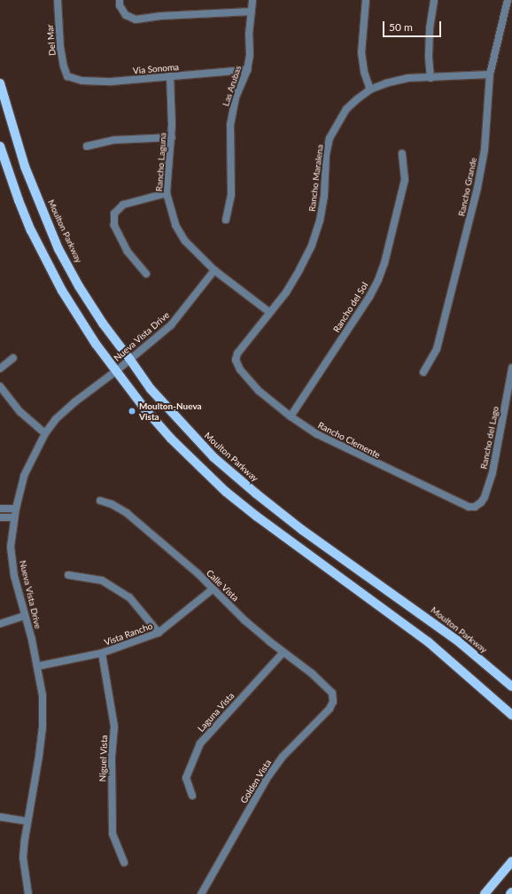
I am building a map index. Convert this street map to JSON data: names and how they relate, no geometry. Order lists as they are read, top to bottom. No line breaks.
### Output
{"streets":{"main road":["Moulton Parkway"],"street":["Del Mar","Via Sonoma","Las Arubas","Rancho Laguna","Rancho Maralena","Rancho Grande","Rancho del Sol","Nueva Vista Drive","Rancho del Lago","Rancho Clemente","Calle Vista","Vista Rancho","Laguna Vista","Niguel Vista","Golden Vista"]},"crossings":[["Del Mar","Via Sonoma"],["Via Sonoma","Las Arubas"],["Via Sonoma","Rancho Laguna"],["Rancho Laguna","Rancho Maralena"],["Rancho Laguna","Nueva Vista Drive"],["Rancho Maralena","Rancho Grande"],["Rancho Maralena","Rancho Clemente"],["Moulton Parkway","Nueva Vista Drive"],["Rancho del Sol","Rancho Clemente"],["Nueva Vista Drive","Vista Rancho"],["Rancho del Lago","Rancho Clemente"],["Calle Vista","Vista Rancho"],["Calle Vista","Laguna Vista"],["Calle Vista","Golden Vista"],["Vista Rancho","Niguel Vista"]],"places":["Moulton-Nueva Vista"],"scale_bar":"50 m"}
